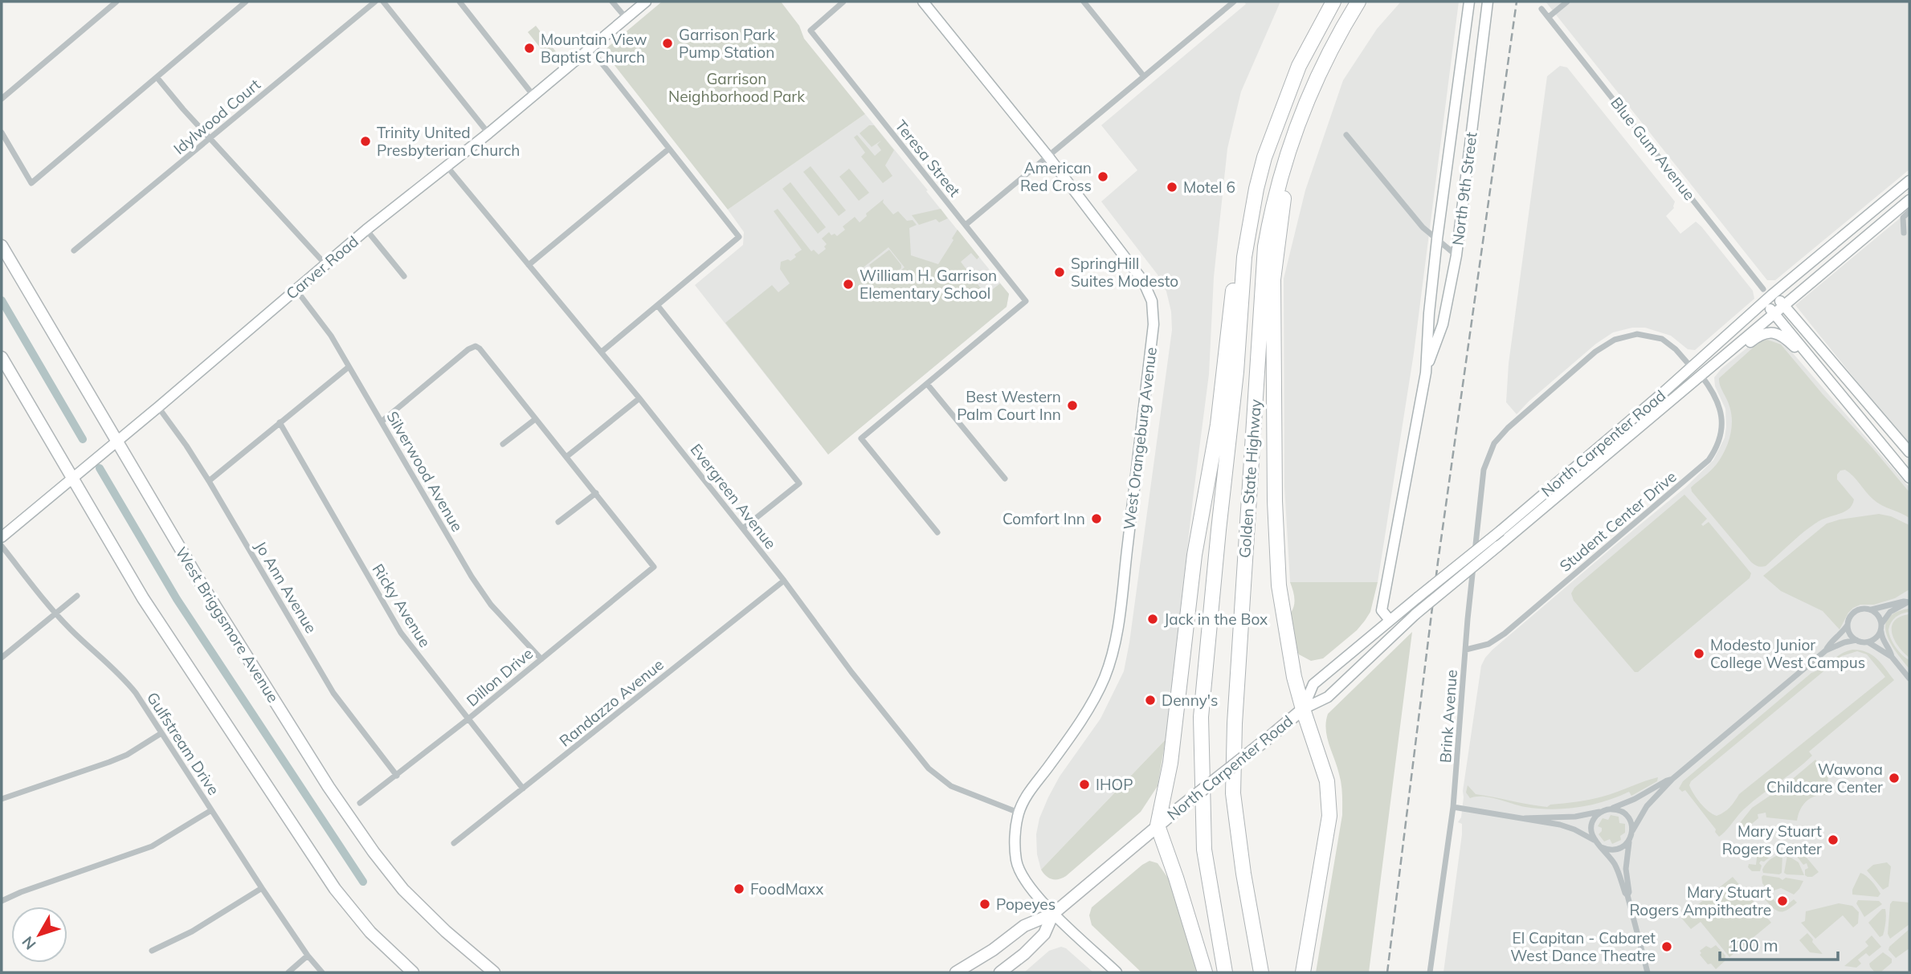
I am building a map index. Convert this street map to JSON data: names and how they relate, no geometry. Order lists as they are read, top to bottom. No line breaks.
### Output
{"streets":{"highway":["Golden State Highway"],"main road":["North Carpenter Road","West Briggsmore Avenue"],"street":["Idylwood Court","Blue Gum Avenue","Teresa Street","North 9th Street","Carver Road","West Orangeburg Avenue","Silverwood Avenue","Evergreen Avenue","Student Center Drive","Jo Ann Avenue","Ricky Avenue","Dillon Drive","Randazzo Avenue","Brink Avenue","Gulfstream Drive"]},"crossings":[["Blue Gum Avenue","North Carpenter Road"],["North 9th Street","North Carpenter Road"],["Carver Road","Silverwood Avenue"],["Carver Road","Evergreen Avenue"],["Carver Road","Jo Ann Avenue"],["Carver Road","West Briggsmore Avenue"],["West Orangeburg Avenue","Evergreen Avenue"],["North Carpenter Road","Student Center Drive"],["North Carpenter Road","Brink Avenue"],["Silverwood Avenue","Dillon Drive"],["Evergreen Avenue","Randazzo Avenue"],["Student Center Drive","Brink Avenue"],["Jo Ann Avenue","Dillon Drive"],["Ricky Avenue","Dillon Drive"],["Ricky Avenue","Randazzo Avenue"]],"parks":["Garrison Neighborhood Park"],"places":["Garrison Park Pump Station","Mountain View Baptist Church","Trinity United Presbyterian Church","American Red Cross","Motel 6","SpringHill Suites Modesto","William H. Garrison Elementary School","Best Western Palm Court Inn","Comfort Inn","Jack in the Box","Modesto Junior College West Campus","Denny's","Wawona Childcare Center","IHOP","Mary Stuart Rogers Center","FoodMaxx","Mary Stuart Rogers Ampitheatre","Popeyes","El Capitan - Cabaret West Dance Theatre"],"scale_bar":"100 m","north":"bottom left"}
